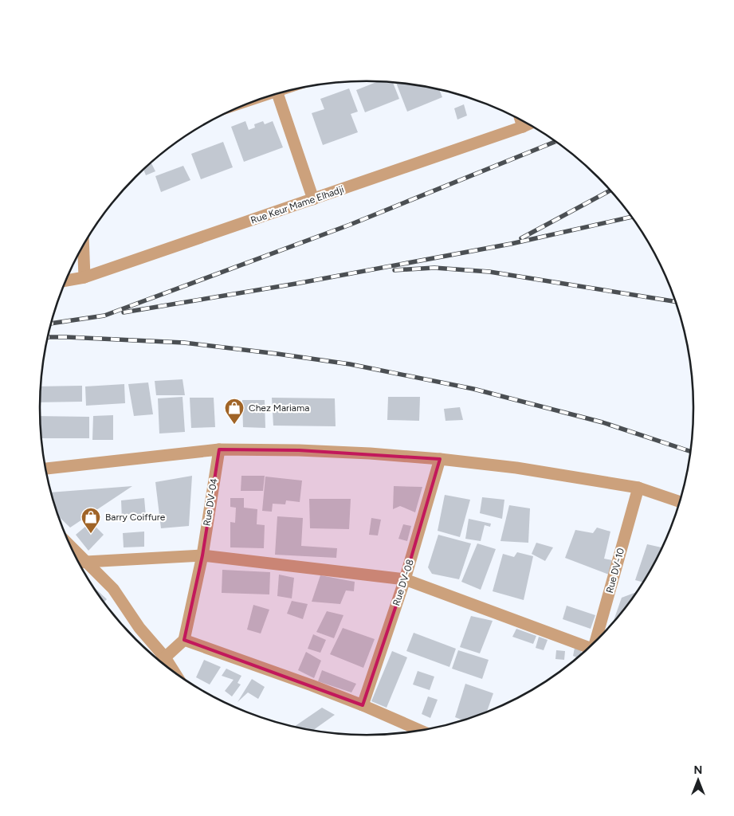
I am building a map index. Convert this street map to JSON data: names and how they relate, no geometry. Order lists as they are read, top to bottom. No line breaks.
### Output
{"streets":{"street":["Rue Keur Mame Elhadji","Rue DV-04","Rue DV-10","Rue DV-08"]},"places":{"shop":["Chez Mariama","Barry Coiffure"]},"north":"top"}
